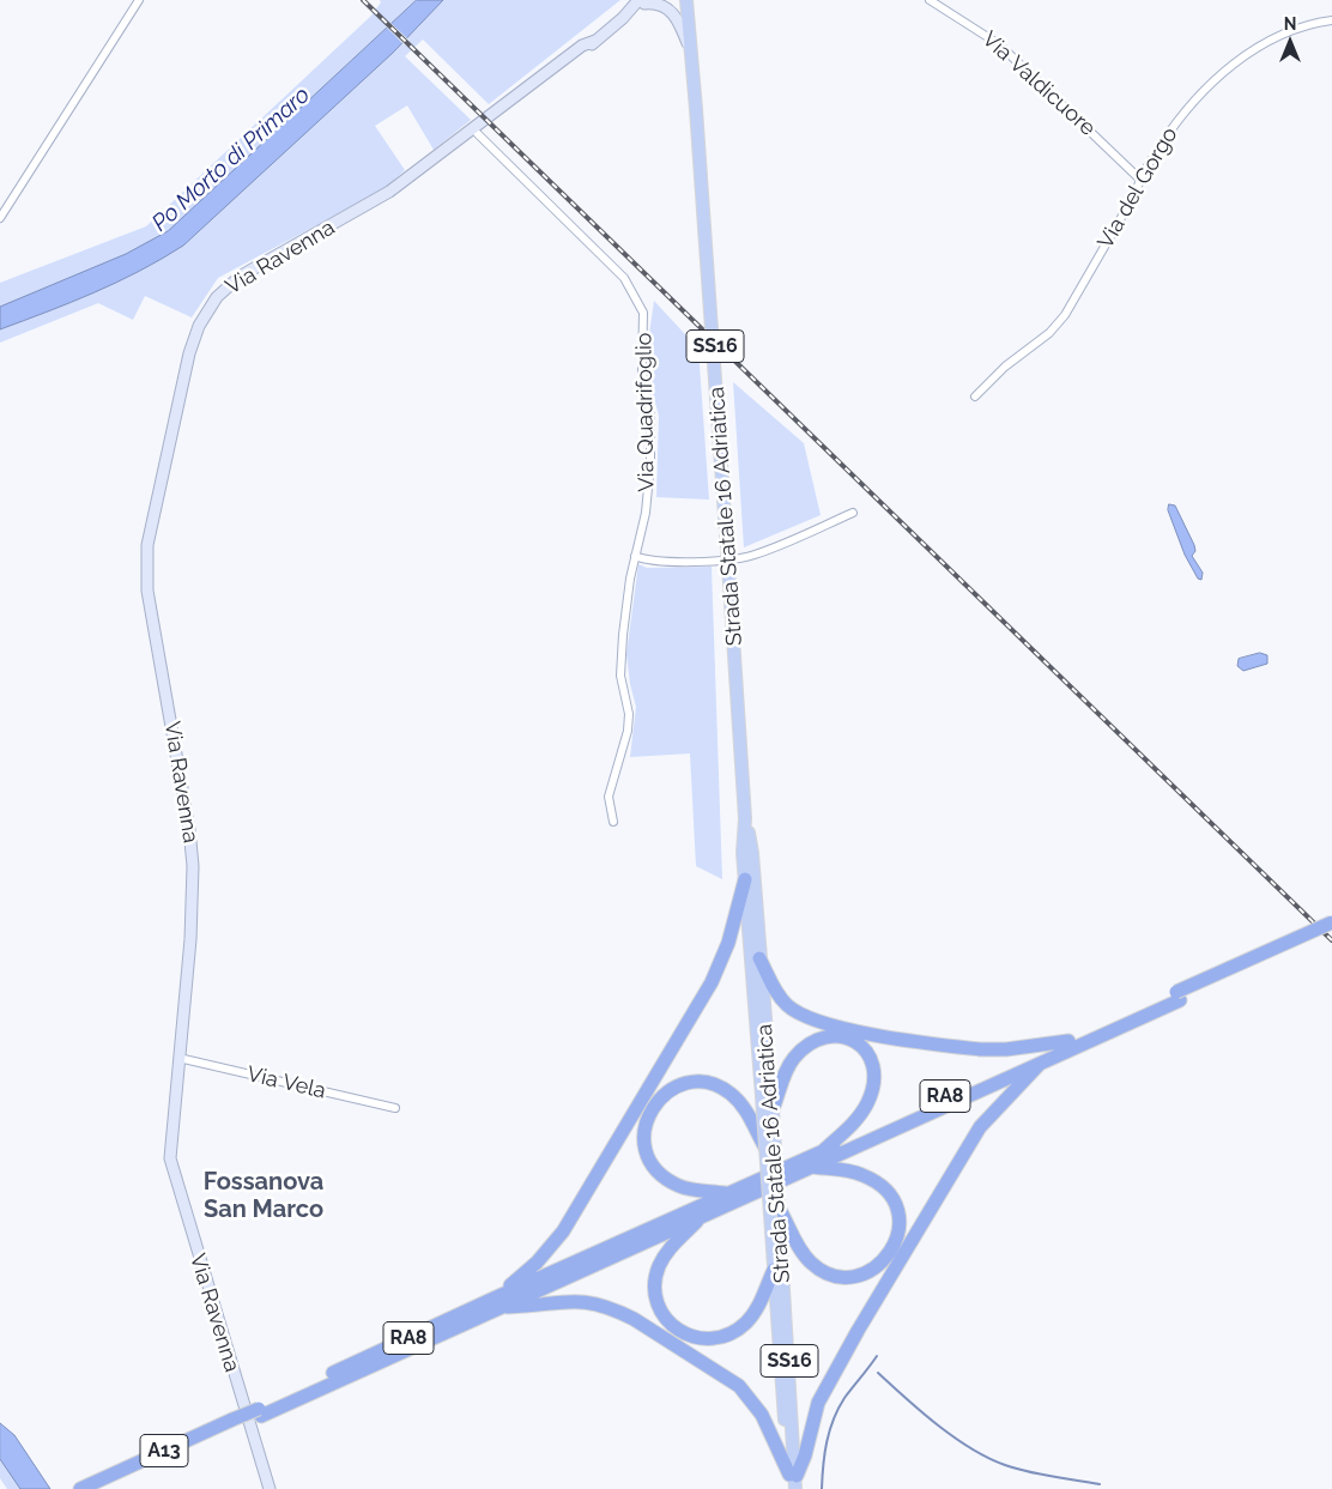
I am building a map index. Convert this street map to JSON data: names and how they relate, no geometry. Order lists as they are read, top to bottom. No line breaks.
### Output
{"streets":{"highway":["RA8","A13"],"main road":["Via Ravenna","SS16","Strada Statale 16 Adriatica"],"street":["Via Valdicuore","Via del Gorgo","Via Quadrifoglio","Via Vela"]},"crossings":[["Via Valdicuore","Via del Gorgo"],["Via Ravenna","Via Quadrifoglio"],["Via Ravenna","Strada Statale 16 Adriatica"],["Via Ravenna","Via Vela"],["RA8","A13"]],"districts":["Fossanova San Marco"],"water":["Po Morto di Primaro"],"north":"top"}
